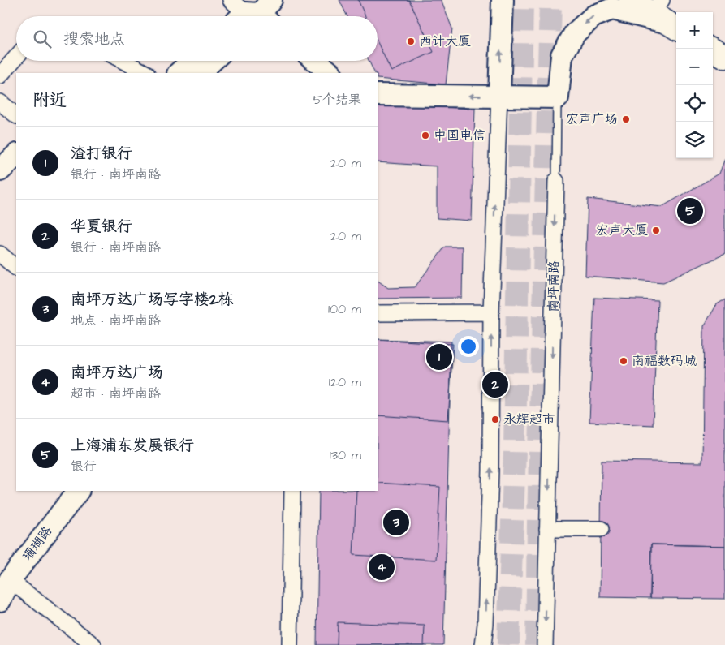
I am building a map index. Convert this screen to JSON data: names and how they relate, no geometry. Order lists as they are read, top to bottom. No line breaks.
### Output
{"streets":{"street":["南坪南路","珊瑚路"]},"places":["西计大厦","宏声广场","中国电信","宏声大厦","南福数码城","永辉超市"],"page":{"map_buttons":["+","−"],"search":"搜索地点","heading":["附近","5个结果"],"list":[{"mark":"1","name":"渣打银行","note":"银行 · 南坪南路","value":"20 m"},{"mark":"2","name":"华夏银行","note":"银行 · 南坪南路","value":"20 m"},{"mark":"3","name":"南坪万达广场写字楼2栋","note":"地点 · 南坪南路","value":"100 m"},{"mark":"4","name":"南坪万达广场","note":"超市 · 南坪南路","value":"120 m"},{"mark":"5","name":"上海浦东发展银行","note":"银行","value":"130 m"}],"pins":["5","1","2","3","4"]}}
